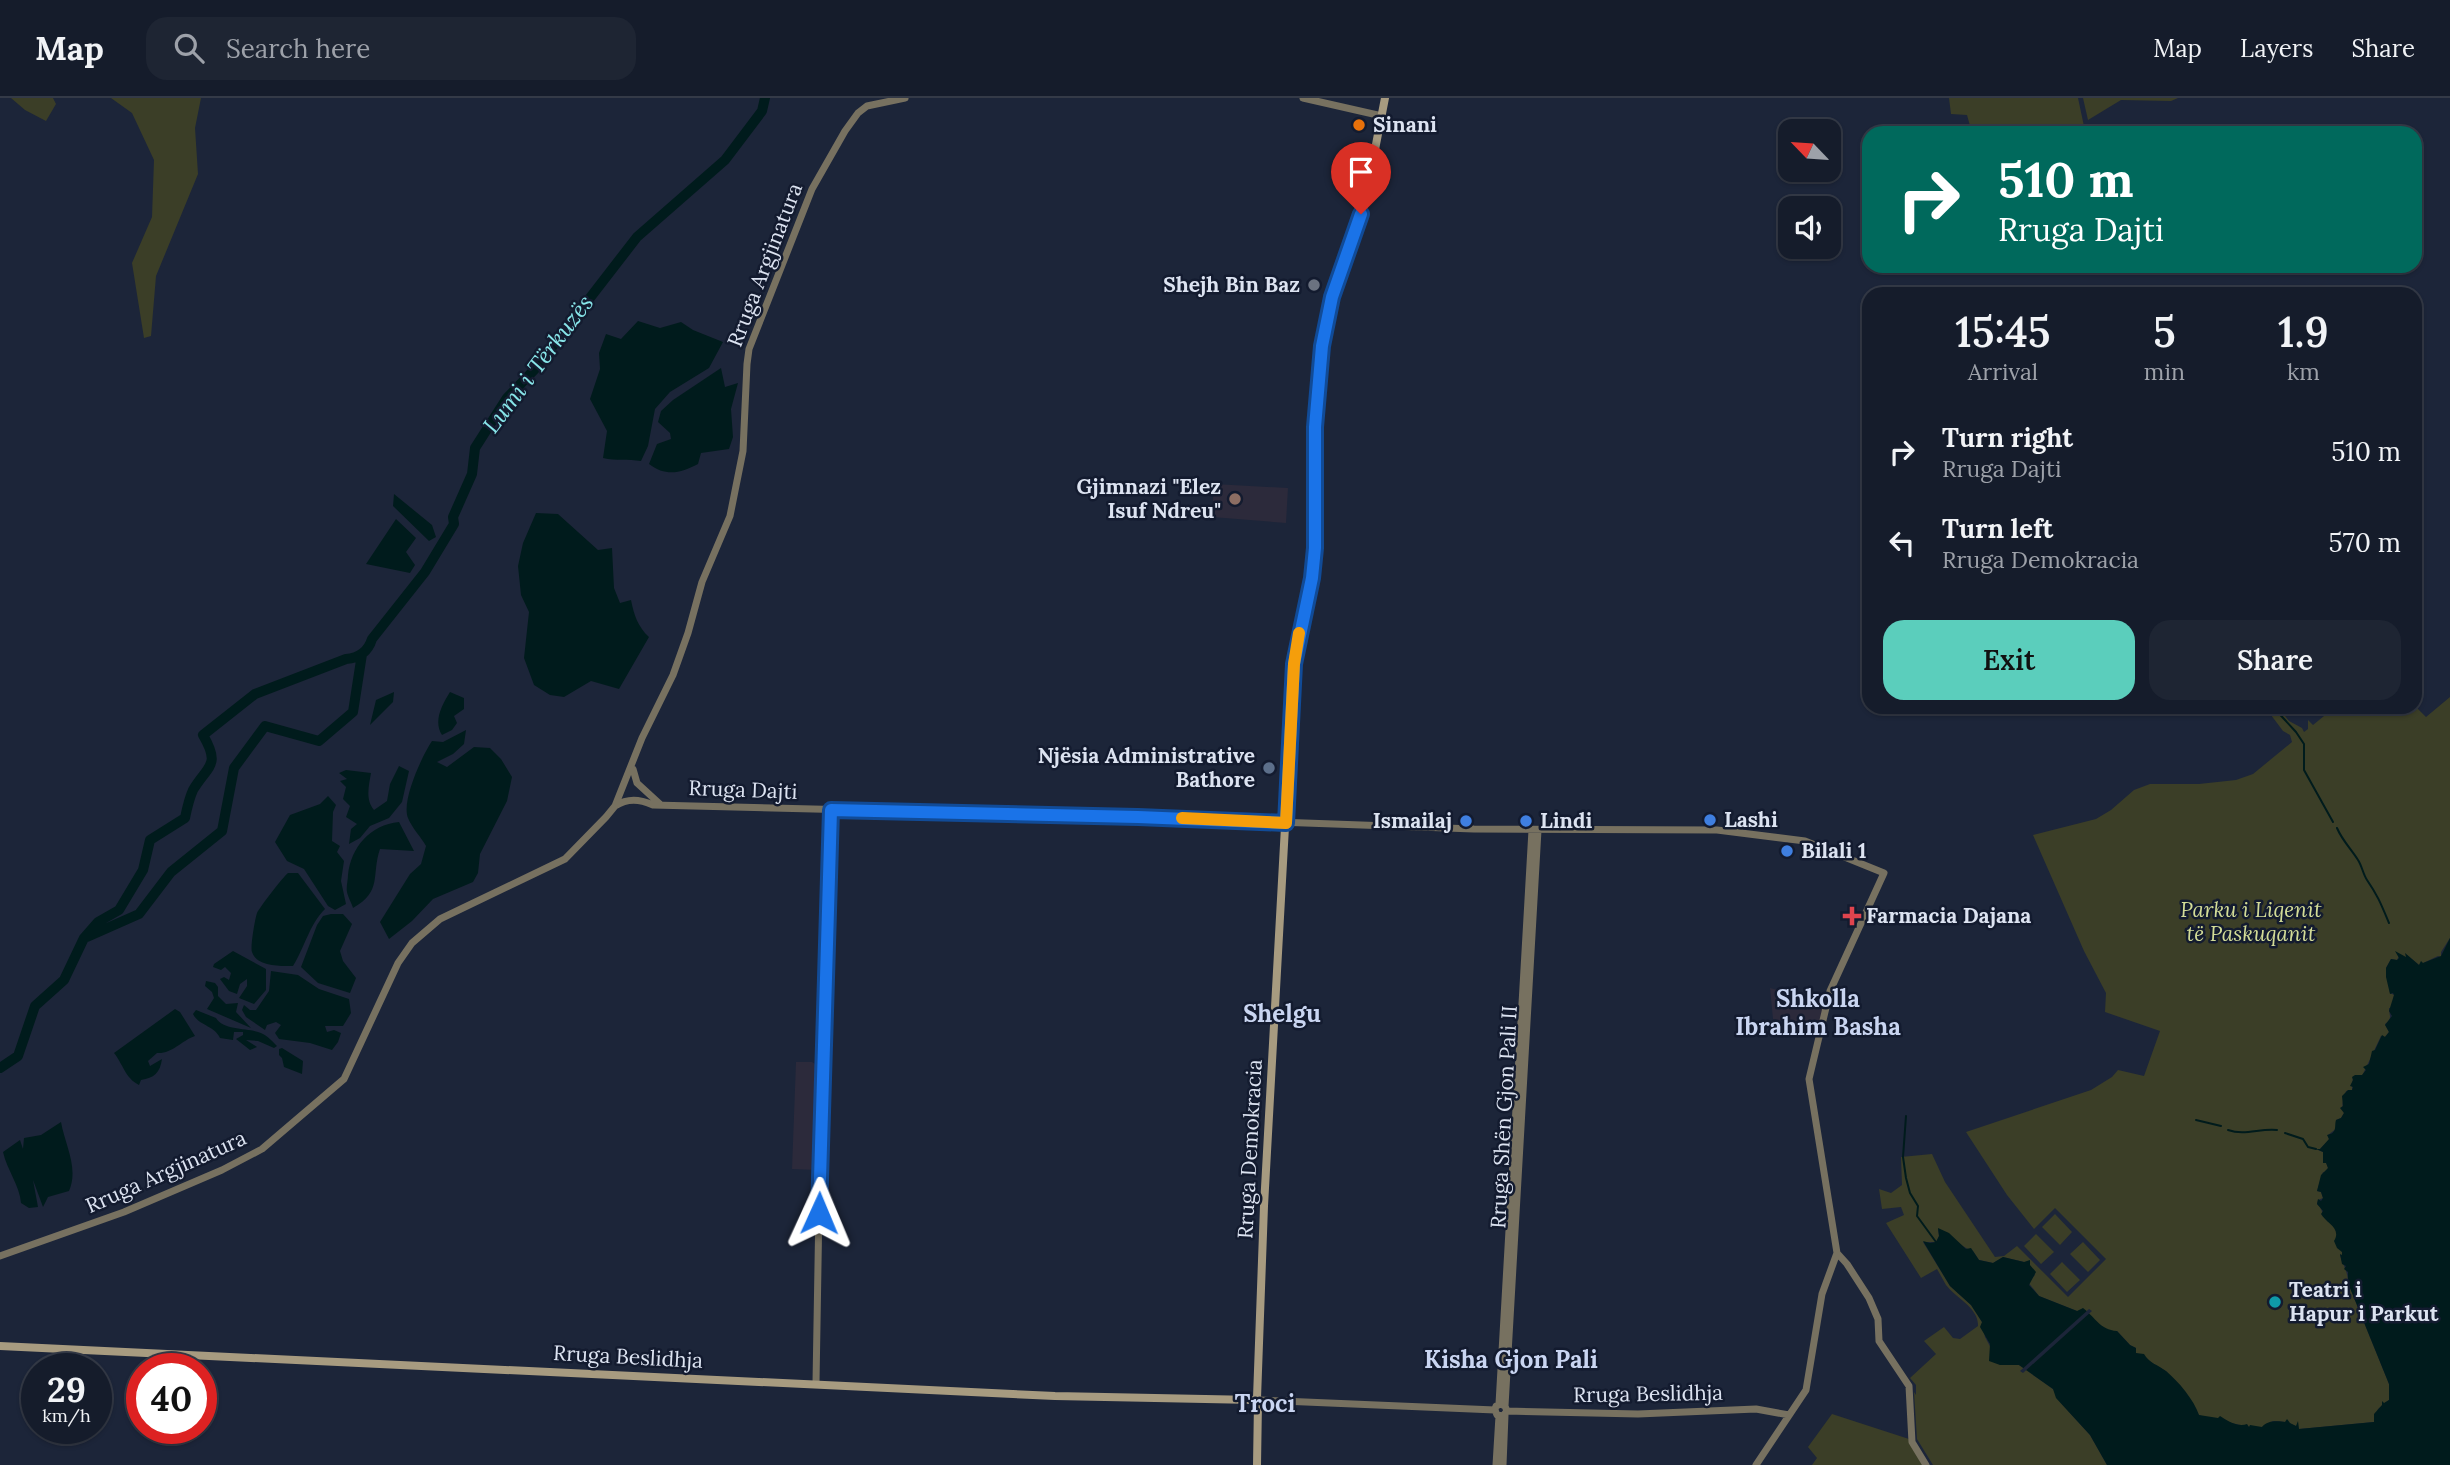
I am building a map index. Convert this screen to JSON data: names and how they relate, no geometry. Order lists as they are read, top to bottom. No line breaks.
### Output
{"streets":{"main road":["Rruga Demokracia","Rruga Beslidhja"],"street":["Rruga Argjinatura","Rruga Dajti","Rruga Shën Gjon Pali II"]},"crossings":[["Rruga Argjinatura","Rruga Dajti"],["Rruga Dajti","Rruga Shën Gjon Pali II"],["Rruga Dajti","Rruga Demokracia"],["Rruga Shën Gjon Pali II","Rruga Beslidhja"],["Rruga Demokracia","Rruga Beslidhja"]],"districts":["Shkolla Ibrahim Basha","Shelgu","Kisha Gjon Pali","Troci"],"water":["Lumi i Tërkuzës"],"parks":["Parku i Liqenit të Paskuqanit"],"places":{"other":["Sinani","Shejh Bin Baz","Gjimnazi \"Elez Isuf Ndreu\"","Njësia Administrative Bathore","Lashi","Ismailaj","Lindi","Bilali 1","Teatri i Hapur i Parkut"],"health":["Farmacia Dajana"]},"north":"top left","page":{"header":"Map","search":"Search here","nav":["Map","Layers","Share"],"turn":["510 m","Rruga Dajti"],"eta":["15:45","Arrival","5","min","1.9","km"],"list":[{"name":"Turn right","note":"Rruga Dajti","value":"510 m"},{"name":"Turn left","note":"Rruga Demokracia","value":"570 m"}],"buttons":["Exit","Share"],"speed":"29 km/h","limit":"40"}}
